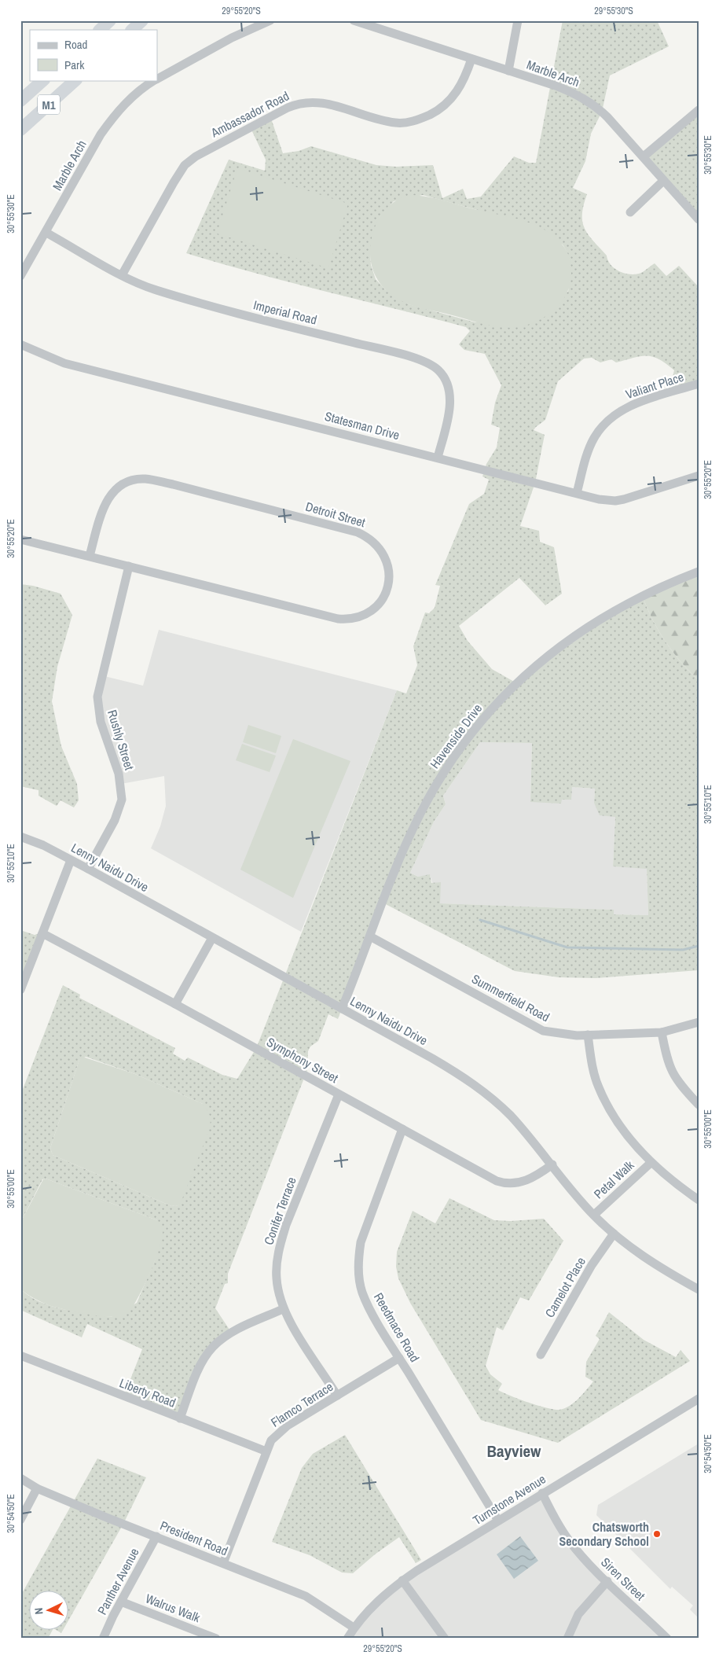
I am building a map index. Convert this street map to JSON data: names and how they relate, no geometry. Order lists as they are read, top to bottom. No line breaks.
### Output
{"streets":{"highway":["M1"],"street":["Marble Arch","Ambassador Road","Imperial Road","Valiant Place","Statesman Drive","Detroit Street","Havenside Drive","Rushly Street","Lenny Naidu Drive","Summerfield Road","Symphony Street","Petal Walk","Conifer Terrace","Camelot Place","Reedmace Road","Liberty Road","Flamco Terrace","Turnstone Avenue","President Road","Siren Street","Panther Avenue","Walrus Walk"]},"crossings":[["Marble Arch","Ambassador Road"],["Marble Arch","Imperial Road"],["Ambassador Road","Imperial Road"],["Imperial Road","Statesman Drive"],["Valiant Place","Statesman Drive"],["Detroit Street","Rushly Street"],["Havenside Drive","Lenny Naidu Drive"],["Havenside Drive","Summerfield Road"],["Rushly Street","Lenny Naidu Drive"],["Lenny Naidu Drive","Symphony Street"],["Lenny Naidu Drive","Petal Walk"],["Lenny Naidu Drive","Camelot Place"],["Symphony Street","Conifer Terrace"],["Symphony Street","Reedmace Road"],["Conifer Terrace","Flamco Terrace"],["Reedmace Road","Flamco Terrace"],["Reedmace Road","Turnstone Avenue"],["Liberty Road","Flamco Terrace"],["Flamco Terrace","President Road"],["Turnstone Avenue","President Road"],["Turnstone Avenue","Siren Street"],["President Road","Panther Avenue"],["Panther Avenue","Walrus Walk"]],"districts":["Bayview"],"places":["Chatsworth Secondary School"],"legend":["Road","Park"],"north":"left","coordinates":["29°55'20\"S","29°55'30\"S","30°55'30\"E","30°55'20\"E","30°55'10\"E","30°55'00\"E","30°54'50\"E"]}
